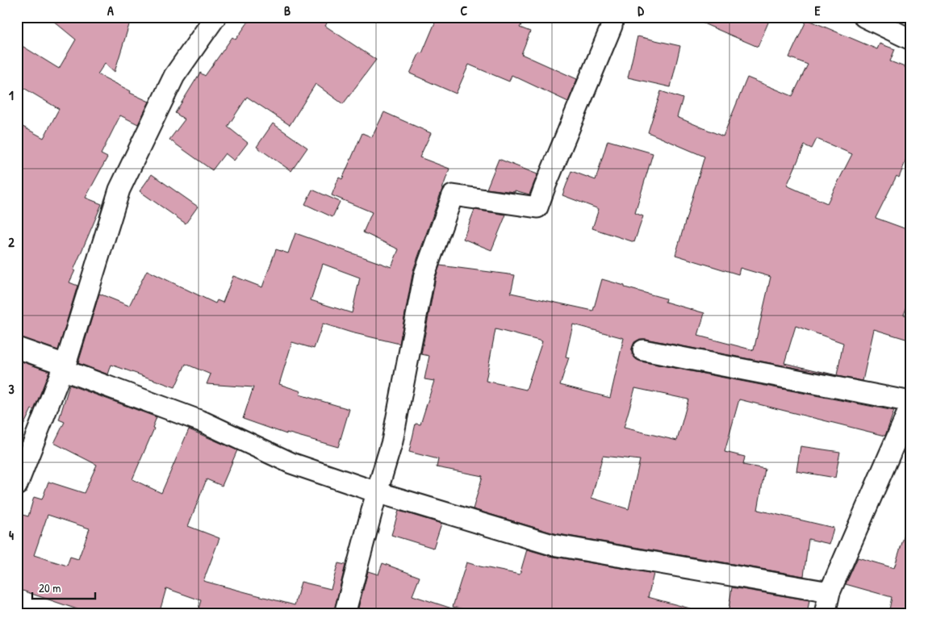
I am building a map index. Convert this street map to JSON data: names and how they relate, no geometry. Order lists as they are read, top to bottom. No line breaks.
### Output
{"scale_bar":"20 m","grid":{"columns":["A","B","C","D","E"],"rows":["1","2","3","4"]}}
